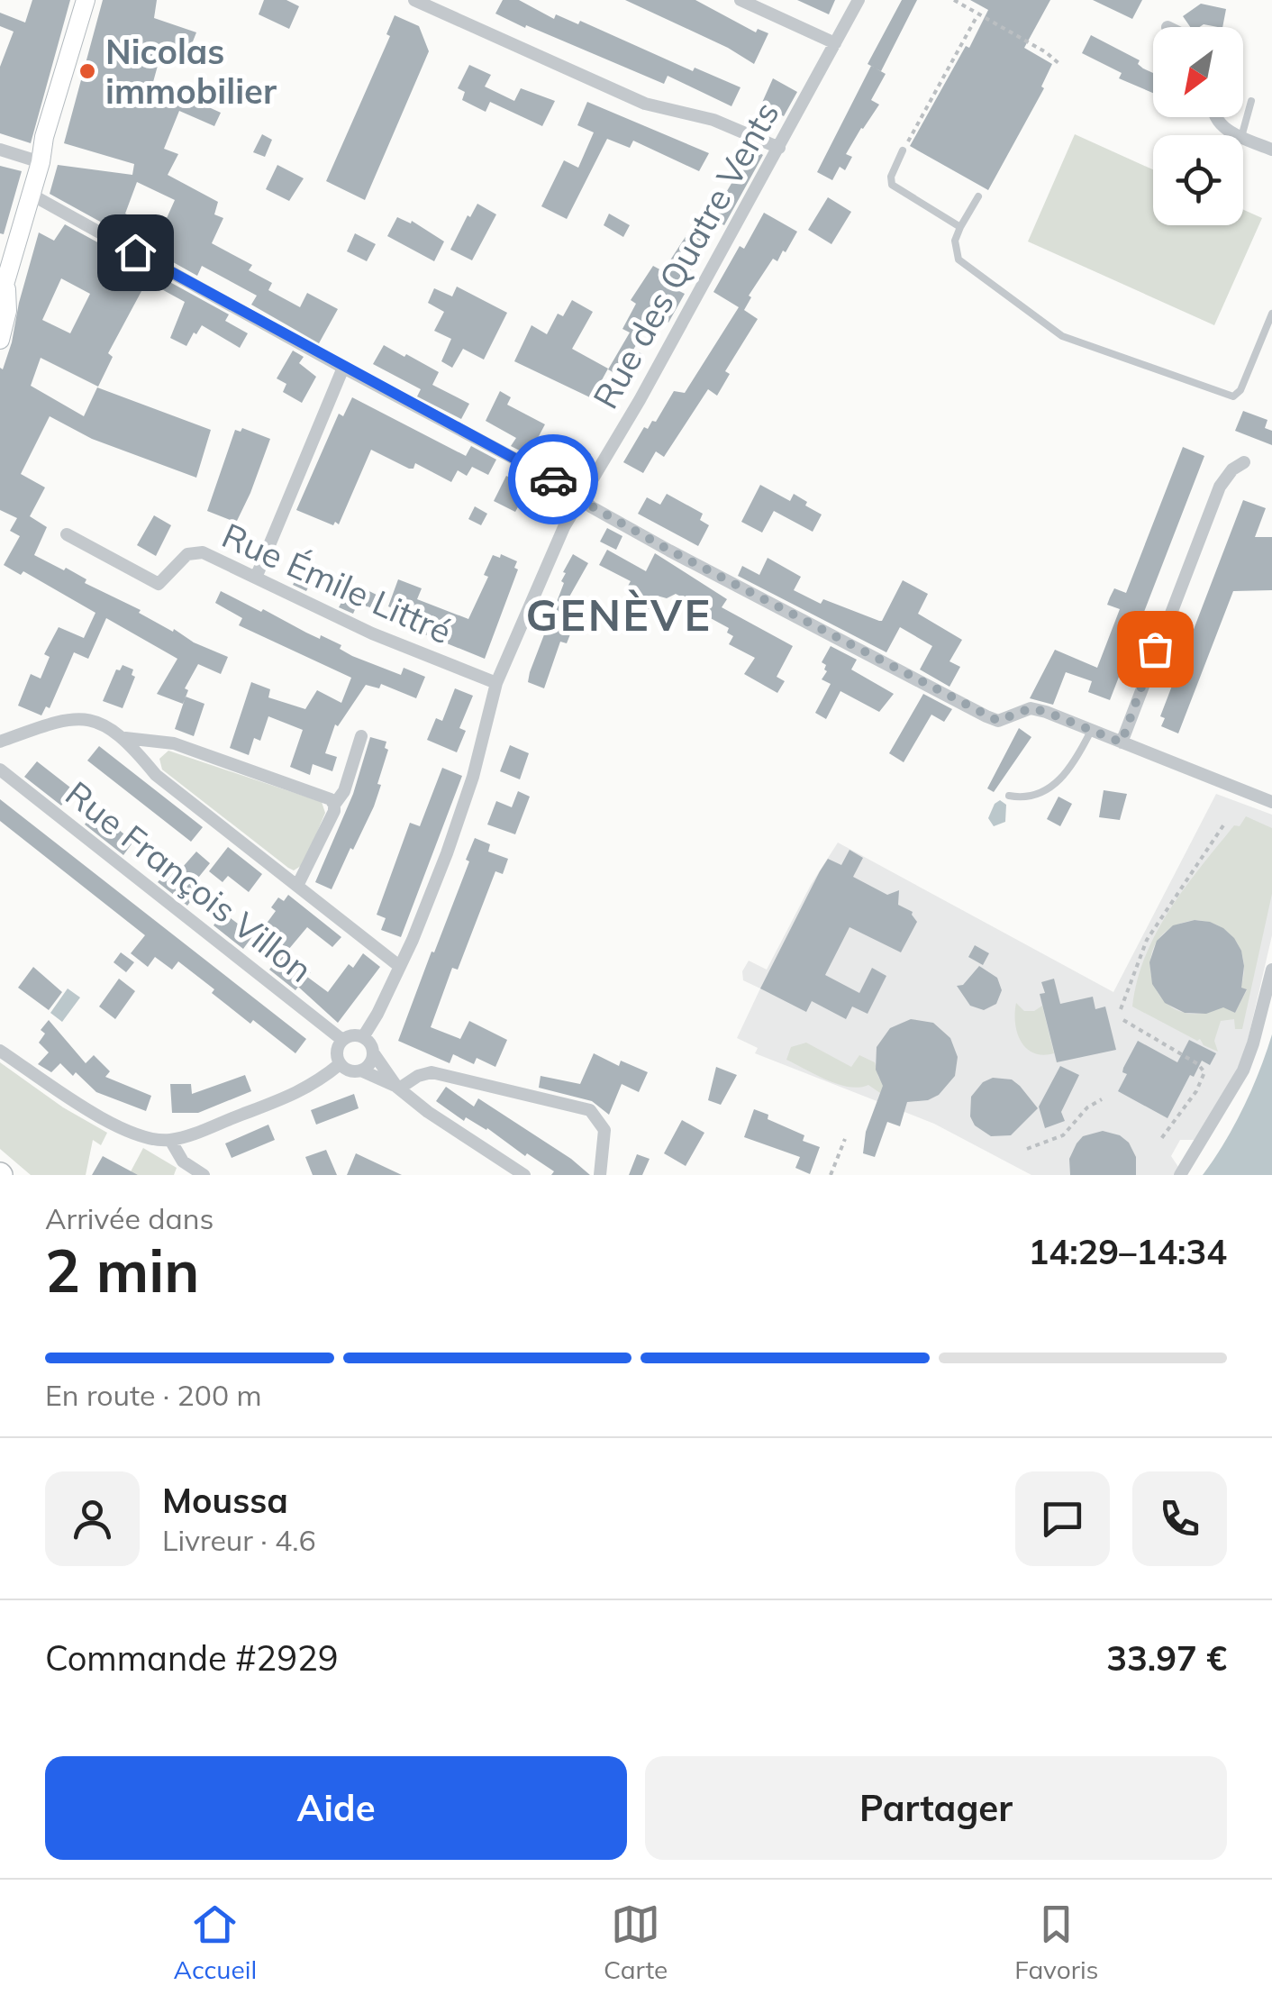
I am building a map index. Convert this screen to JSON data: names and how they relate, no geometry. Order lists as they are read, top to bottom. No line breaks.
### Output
{"streets":{"street":["Rue des Quatre Vents","Rue Émile Littré","Rue François Villon"]},"crossings":[["Rue des Quatre Vents","Rue Émile Littré"],["Rue des Quatre Vents","Rue François Villon"]],"districts":["GENÈVE"],"places":["Nicolas immobilier"],"north":"bottom left","page":{"heading":["2 min","Arrivée dans","14:29–14:34"],"panel":["Moussa","Livreur · 4.6","Commande #2929","33.97 €"],"bar":"En route · 200 m","buttons":["Aide","Partager"],"tabs":["Accueil","Carte","Favoris"]}}
